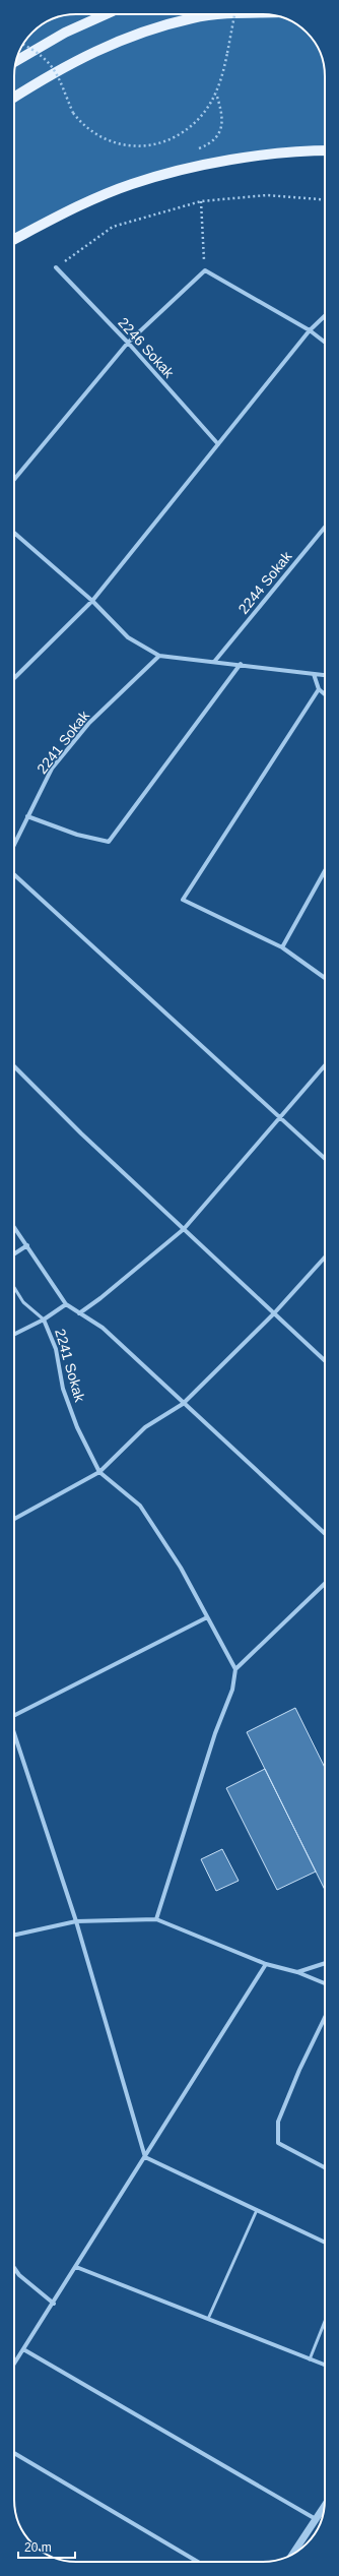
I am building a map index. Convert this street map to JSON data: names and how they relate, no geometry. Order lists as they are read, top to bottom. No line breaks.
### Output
{"streets":{"street":["2246 Sokak","2244 Sokak","2241 Sokak"]},"scale_bar":"20 m"}
